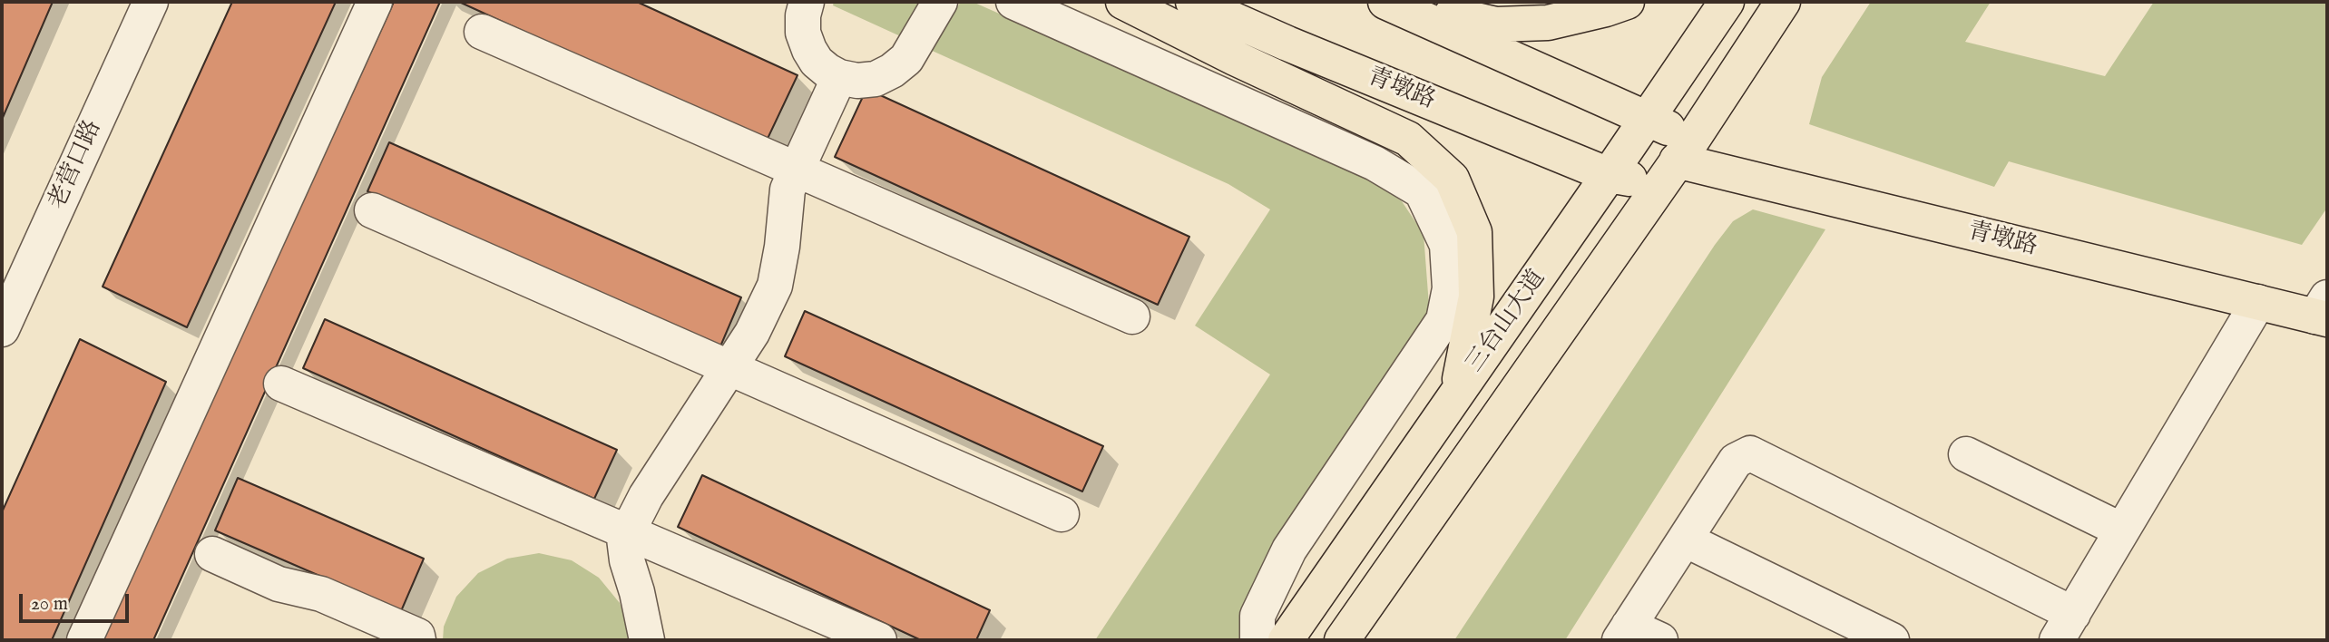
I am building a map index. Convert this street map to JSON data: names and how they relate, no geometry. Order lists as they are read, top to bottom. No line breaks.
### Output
{"streets":{"main road":["青墩路","三台山大道"],"street":["老营口路"]},"crossings":[["青墩路","三台山大道"]],"scale_bar":"20 m"}
